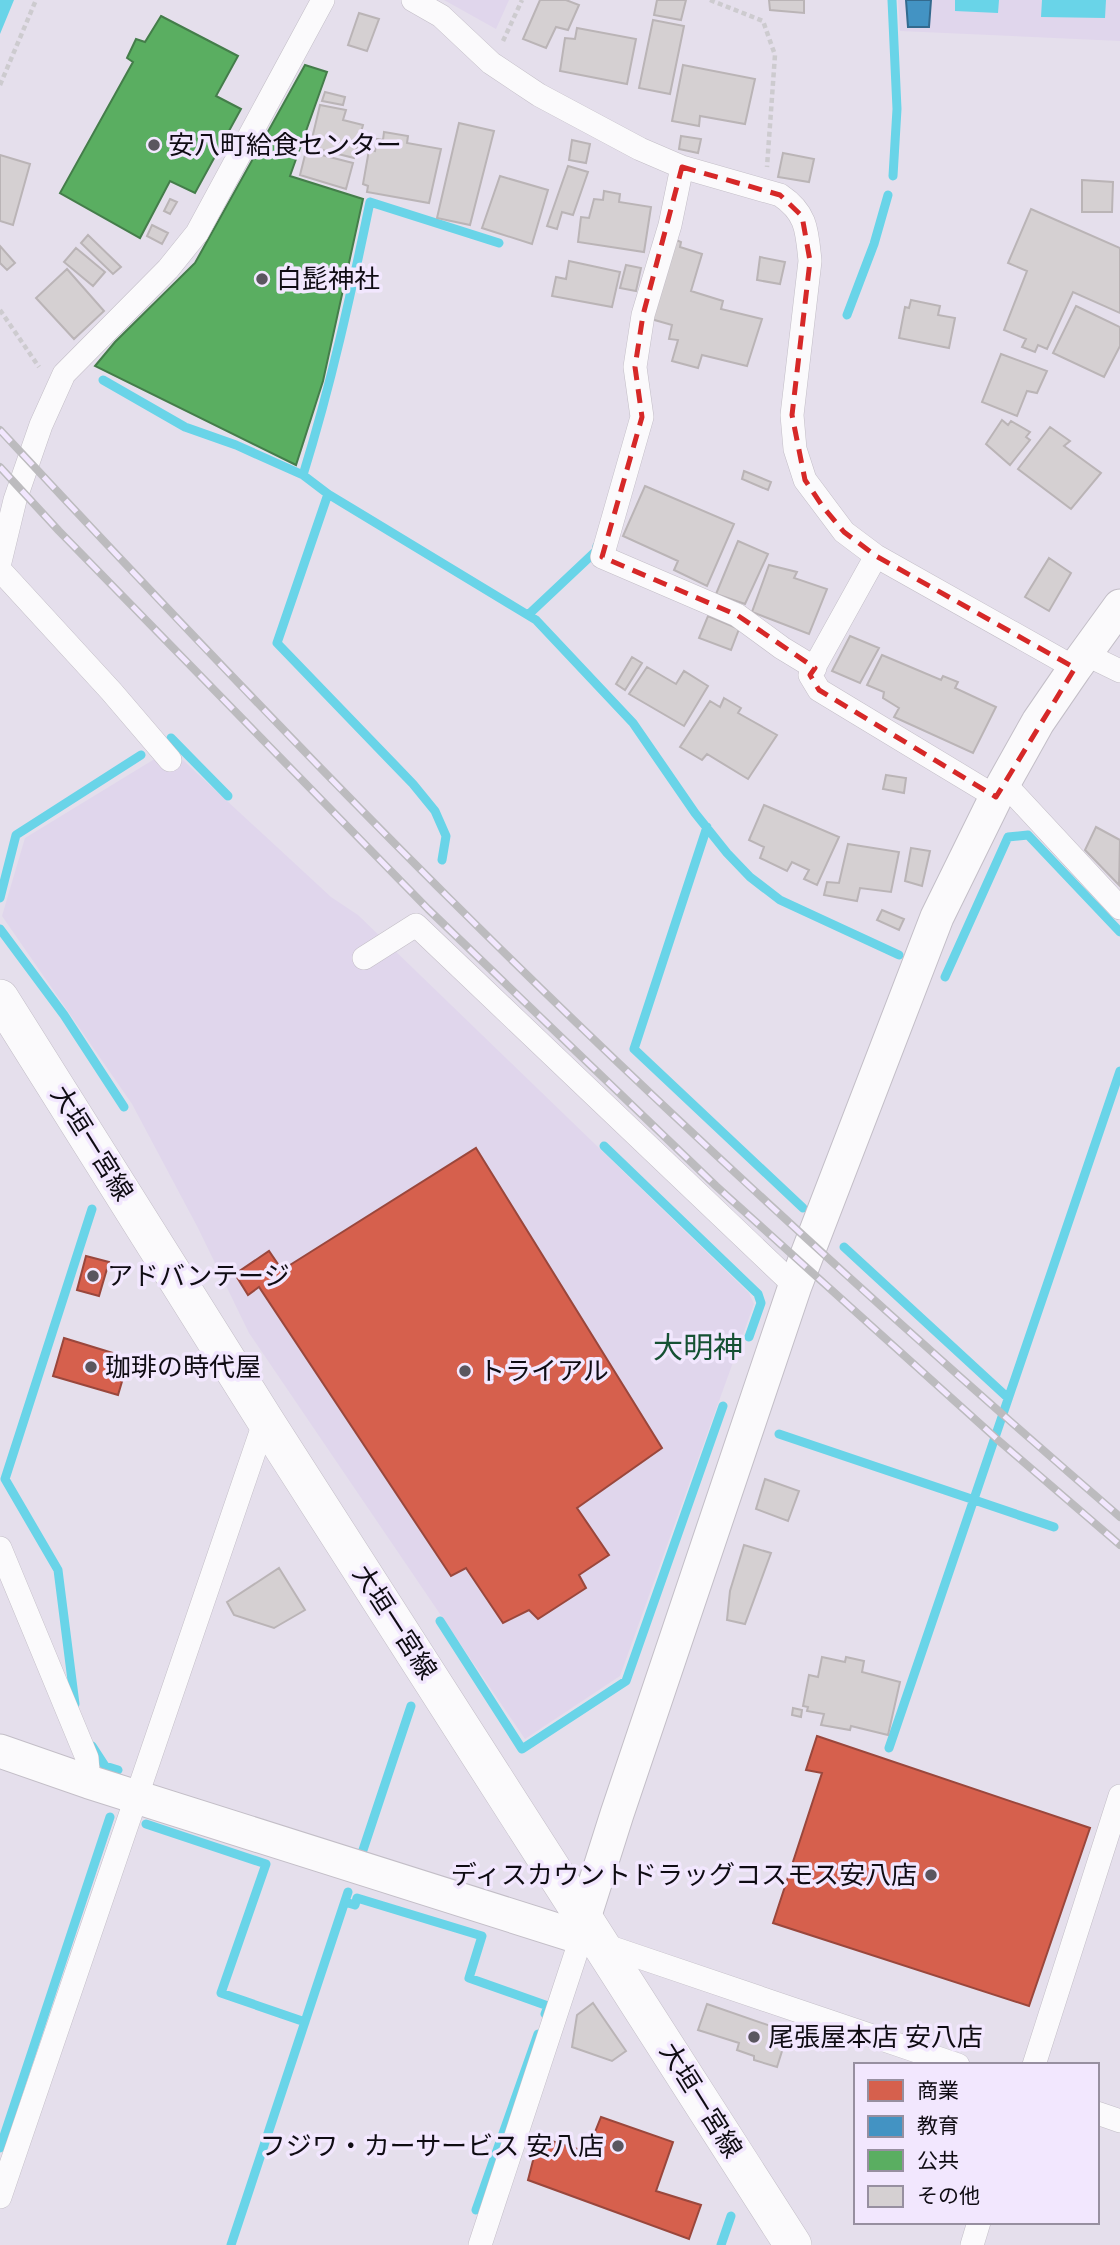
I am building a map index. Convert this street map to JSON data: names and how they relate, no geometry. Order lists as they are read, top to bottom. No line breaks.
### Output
{"streets":{"main road":["大垣一宮線"]},"districts":["大明神"],"places":["安八町給食センター","白髭神社","アドバンテージ","珈琲の時代屋","トライアル","ディスカウントドラッグコスモス安八店","尾張屋本店 安八店","フジワ・カーサービス 安八店"],"legend":["商業","教育","公共","その他"]}
